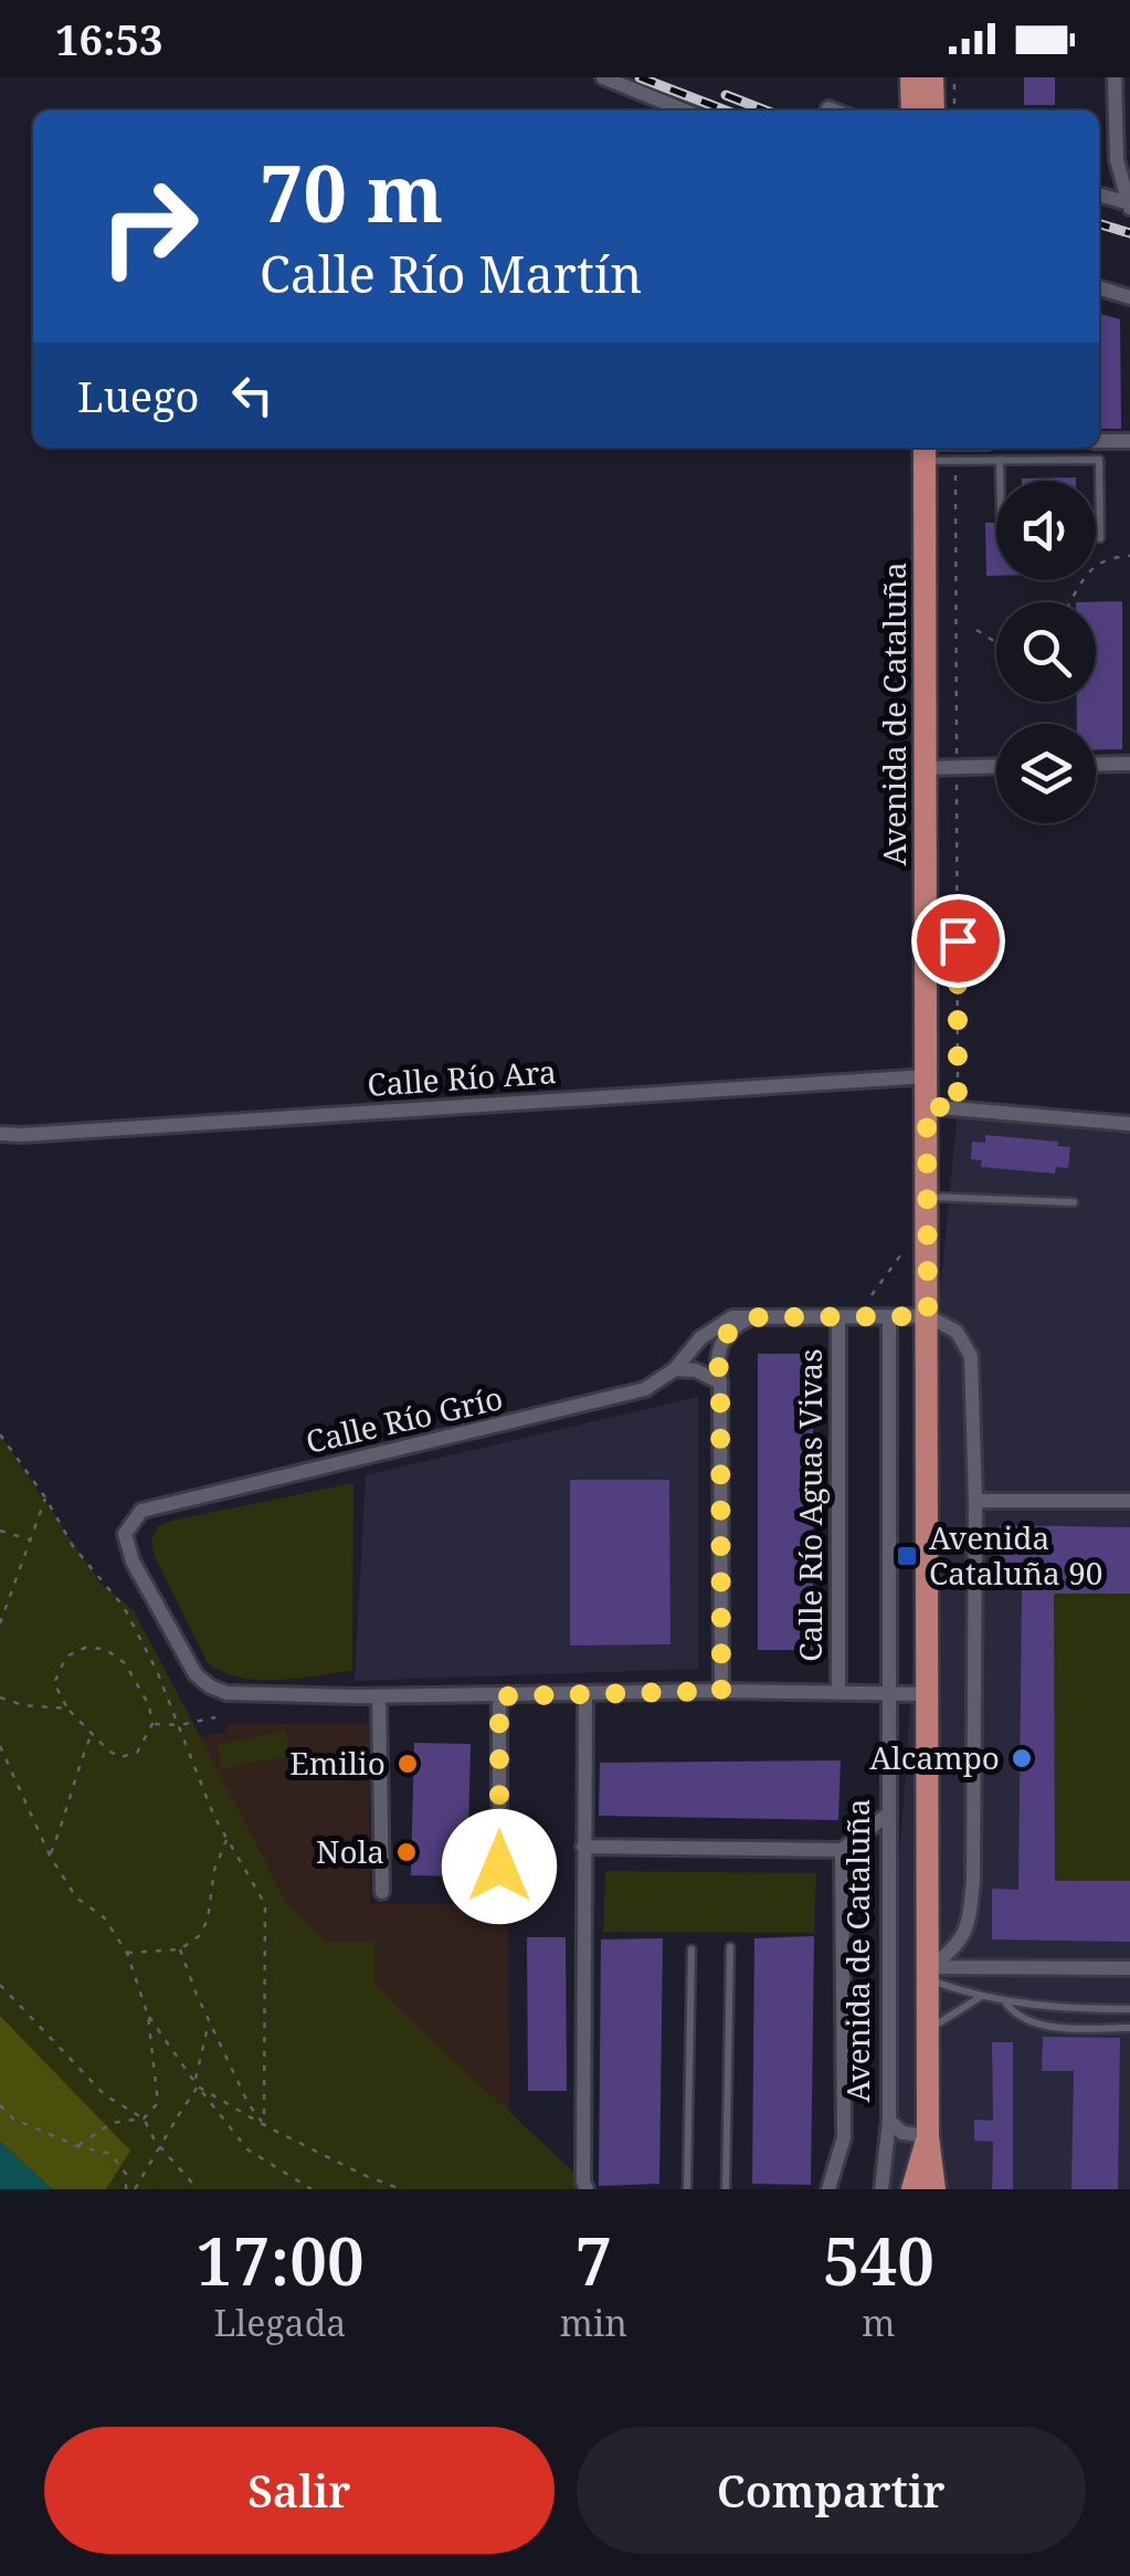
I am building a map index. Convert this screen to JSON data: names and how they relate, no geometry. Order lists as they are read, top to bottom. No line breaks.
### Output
{"streets":{"main road":["Avenida de Cataluña"],"street":["Calle Río Ara","Calle Río Grío","Calle Río Aguas Vivas"]},"crossings":[["Avenida de Cataluña","Calle Río Ara"],["Avenida de Cataluña","Calle Río Grío"],["Calle Río Grío","Calle Río Aguas Vivas"]],"places":{"transit":["Avenida Cataluña 90"],"other":["Alcampo","Emilio","Nola"]},"page":{"status":"16:53","turn":["70 m","Calle Río Martín"],"then":"Luego","eta":["17:00","Llegada","7","min","540","m"],"buttons":["Salir","Compartir"]}}
